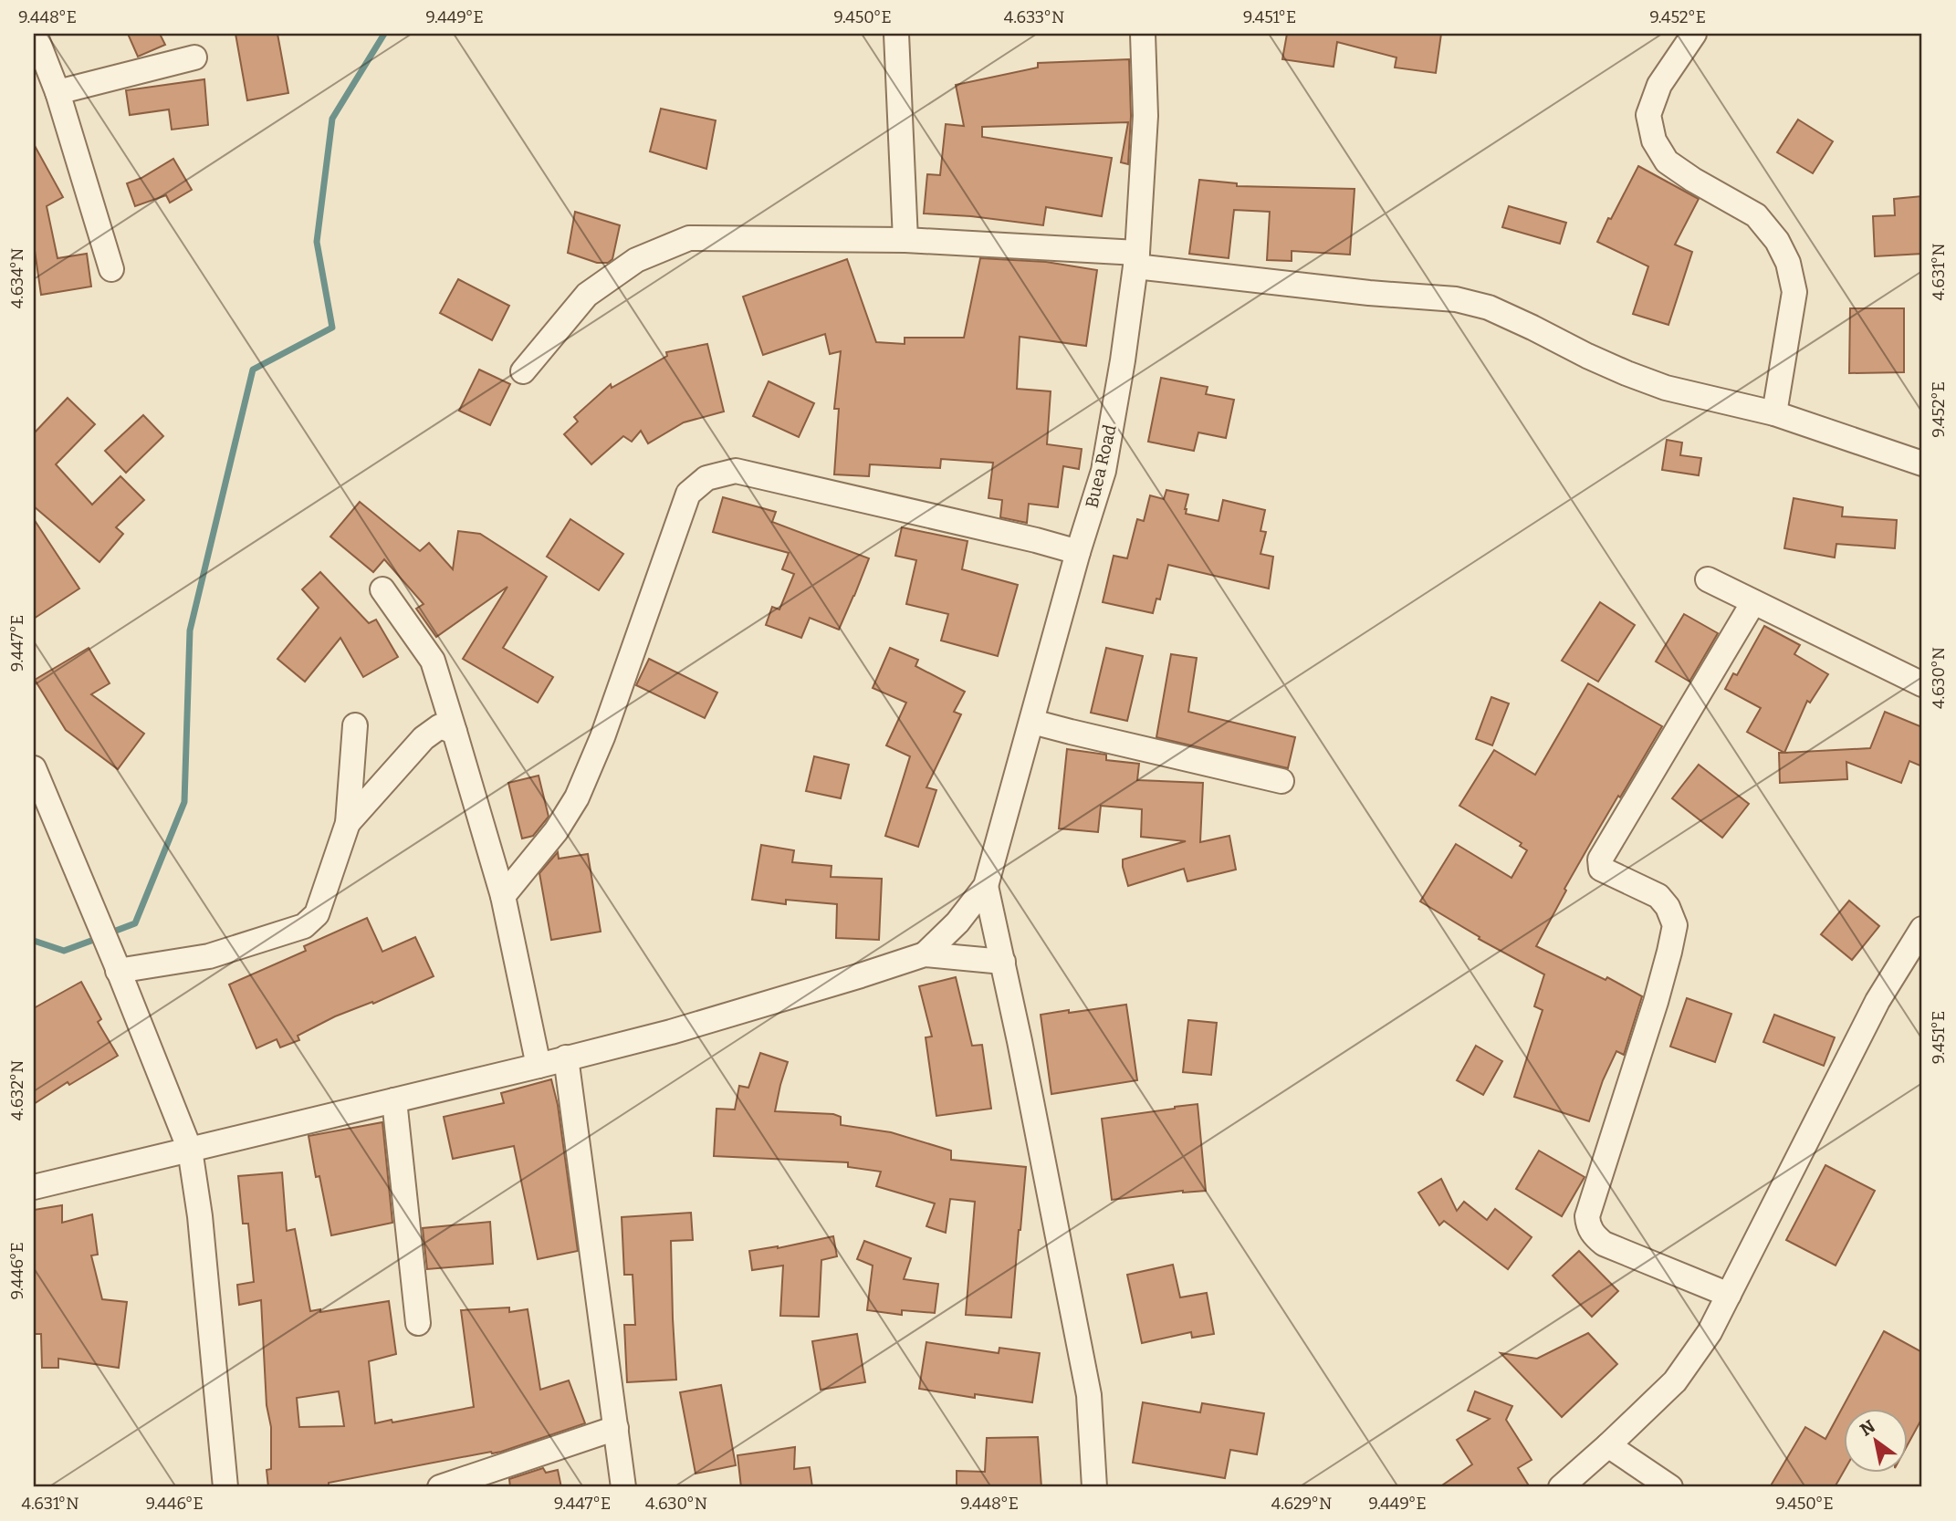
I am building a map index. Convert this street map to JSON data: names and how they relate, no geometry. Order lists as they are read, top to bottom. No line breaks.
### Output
{"streets":{"street":["Buea Road"]},"north":"top left","coordinates":["9.448°E","9.449°E","9.450°E","4.633°N","9.451°E","9.452°E","4.631°N","4.634°N","9.447°E","4.630°N","4.632°N","9.446°E","4.629°N"]}
